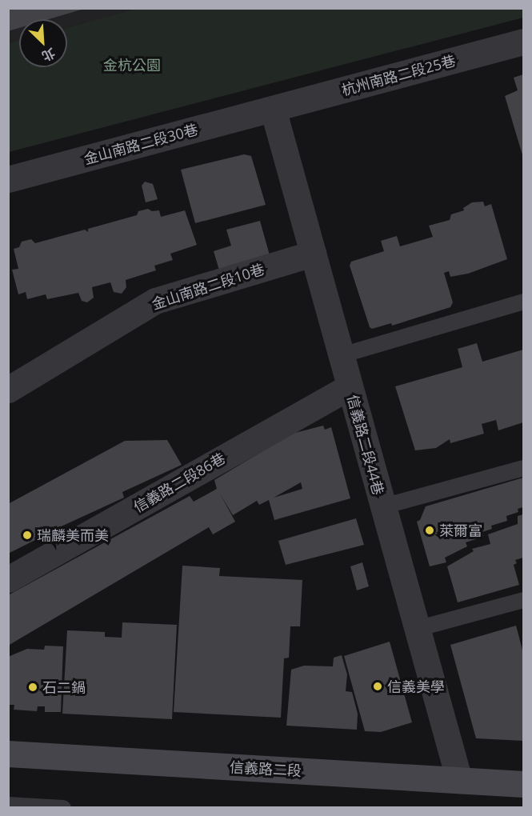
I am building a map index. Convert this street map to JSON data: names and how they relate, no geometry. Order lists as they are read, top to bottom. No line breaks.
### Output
{"streets":{"main road":["信義路二段"],"street":["杭州南路二段25巷","金山南路二段30巷","金山南路二段10巷","信義路二段44巷","信義路二段86巷"]},"crossings":[["杭州南路二段25巷","金山南路二段30巷"],["杭州南路二段25巷","信義路二段44巷"],["金山南路二段30巷","信義路二段44巷"],["金山南路二段10巷","信義路二段44巷"],["信義路二段44巷","信義路二段86巷"],["信義路二段44巷","信義路二段"]],"parks":["金杭公園"],"places":["萊爾富","瑞麟美而美","信義美學","石二鍋"],"north":"bottom right"}
